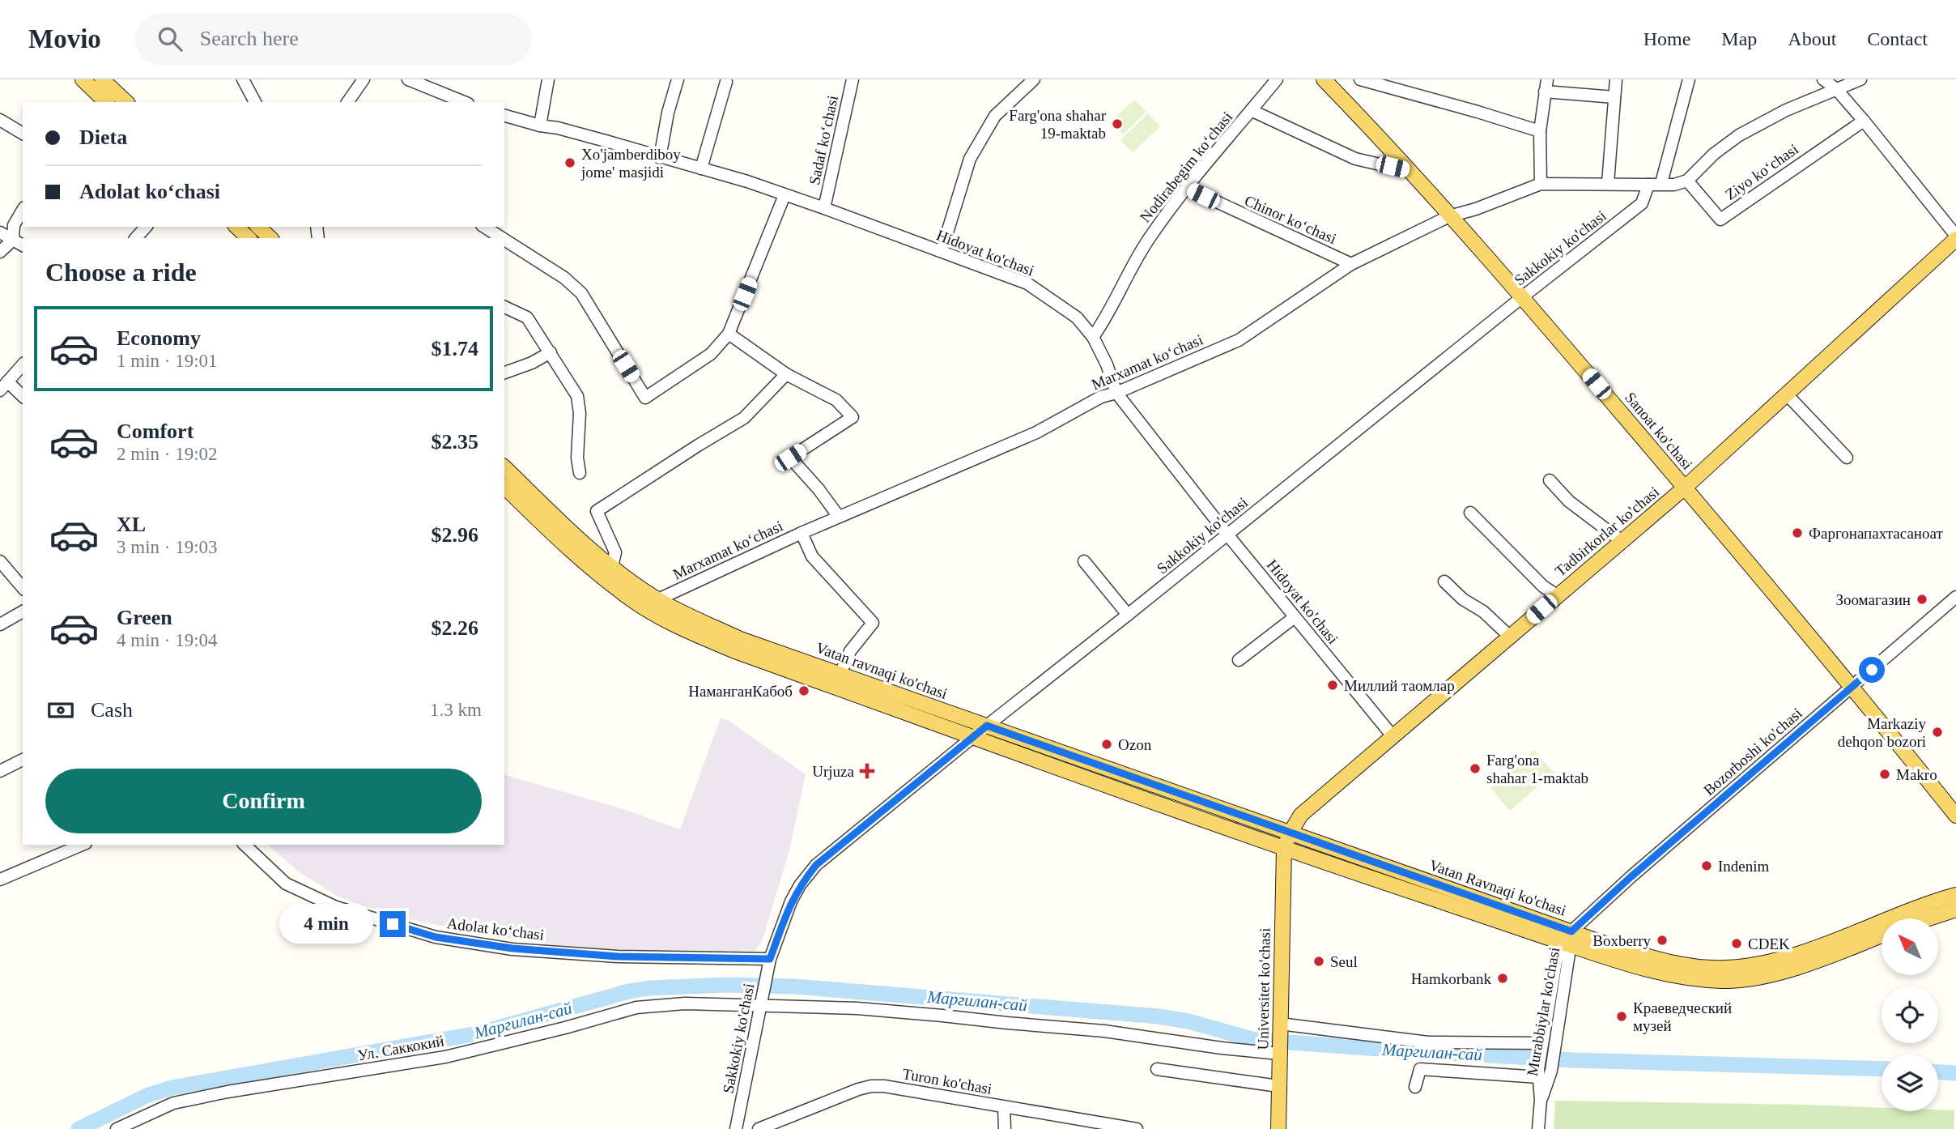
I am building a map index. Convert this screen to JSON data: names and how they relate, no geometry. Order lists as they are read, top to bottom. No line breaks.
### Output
{"streets":{"main road":["Sanoat ko'chasi","Tadbirkorlar ko'chasi","Vatan ravnaqi ko'chasi","Vatan Ravnaqi ko'chasi","Universitet ko'chasi"],"street":["Sadaf koʻchasi","Nodirabegim koʻchasi","Ziyo koʻchasi","Chinor koʻchasi","Sakkokiy ko'chasi","Hidoyat ko'chasi","Marxamat koʻchasi","Bozorboshi ko'chasi","Adolat koʻchasi","Murabbiylar ko'chasi","Ул. Саккокий","Turon ko'chasi"]},"crossings":[["Sadaf koʻchasi","Hidoyat ko'chasi"],["Nodirabegim koʻchasi","Chinor koʻchasi"],["Nodirabegim koʻchasi","Hidoyat ko'chasi"],["Chinor koʻchasi","Marxamat koʻchasi"],["Sakkokiy ko'chasi","Hidoyat ko'chasi"],["Sakkokiy ko'chasi","Marxamat koʻchasi"],["Sakkokiy ko'chasi","Sanoat ko'chasi"],["Sakkokiy ko'chasi","Vatan ravnaqi ko'chasi"],["Sakkokiy ko'chasi","Adolat koʻchasi"],["Sakkokiy ko'chasi","Ул. Саккокий"],["Hidoyat ko'chasi","Marxamat koʻchasi"],["Hidoyat ko'chasi","Tadbirkorlar ko'chasi"],["Marxamat koʻchasi","Sanoat ko'chasi"],["Marxamat koʻchasi","Vatan ravnaqi ko'chasi"],["Sanoat ko'chasi","Tadbirkorlar ko'chasi"],["Sanoat ko'chasi","Bozorboshi ko'chasi"],["Tadbirkorlar ko'chasi","Vatan ravnaqi ko'chasi"],["Tadbirkorlar ko'chasi","Vatan Ravnaqi ko'chasi"],["Tadbirkorlar ko'chasi","Universitet ko'chasi"],["Vatan ravnaqi ko'chasi","Vatan Ravnaqi ko'chasi"],["Vatan ravnaqi ko'chasi","Universitet ko'chasi"],["Bozorboshi ko'chasi","Vatan Ravnaqi ko'chasi"],["Bozorboshi ko'chasi","Murabbiylar ko'chasi"],["Vatan Ravnaqi ko'chasi","Universitet ko'chasi"],["Vatan Ravnaqi ko'chasi","Murabbiylar ko'chasi"],["Universitet ko'chasi","Ул. Саккокий"]],"water":["Маргилан-сай"],"places":{"other":["Farg'ona shahar 19-maktab","Xo'jamberdiboy jome' masjidi","Фаргонапахтасаноат","Зоомагазин","Миллий таомлар","НаманганКабоб","Markaziy dehqon bozori","Ozon","Farg'ona shahar 1-maktab","Makro","Indenim","Boxberry","CDEK","Seul","Hamkorbank","Краеведческий музей"],"health":["Urjuza"]},"north":"top left","page":{"header":"Movio","search":"Search here","nav":["Home","Map","About","Contact"],"banner":["Dieta","Adolat koʻchasi"],"heading":"Choose a ride","list":[{"name":"Economy","note":"1 min · 19:01","value":"$1.74"},{"name":"Comfort","note":"2 min · 19:02","value":"$2.35"},{"name":"XL","note":"3 min · 19:03","value":"$2.96"},{"name":"Green","note":"4 min · 19:04","value":"$2.26"}],"pay":["Cash","1.3 km"],"buttons":"Confirm","bubble":"4 min"}}
